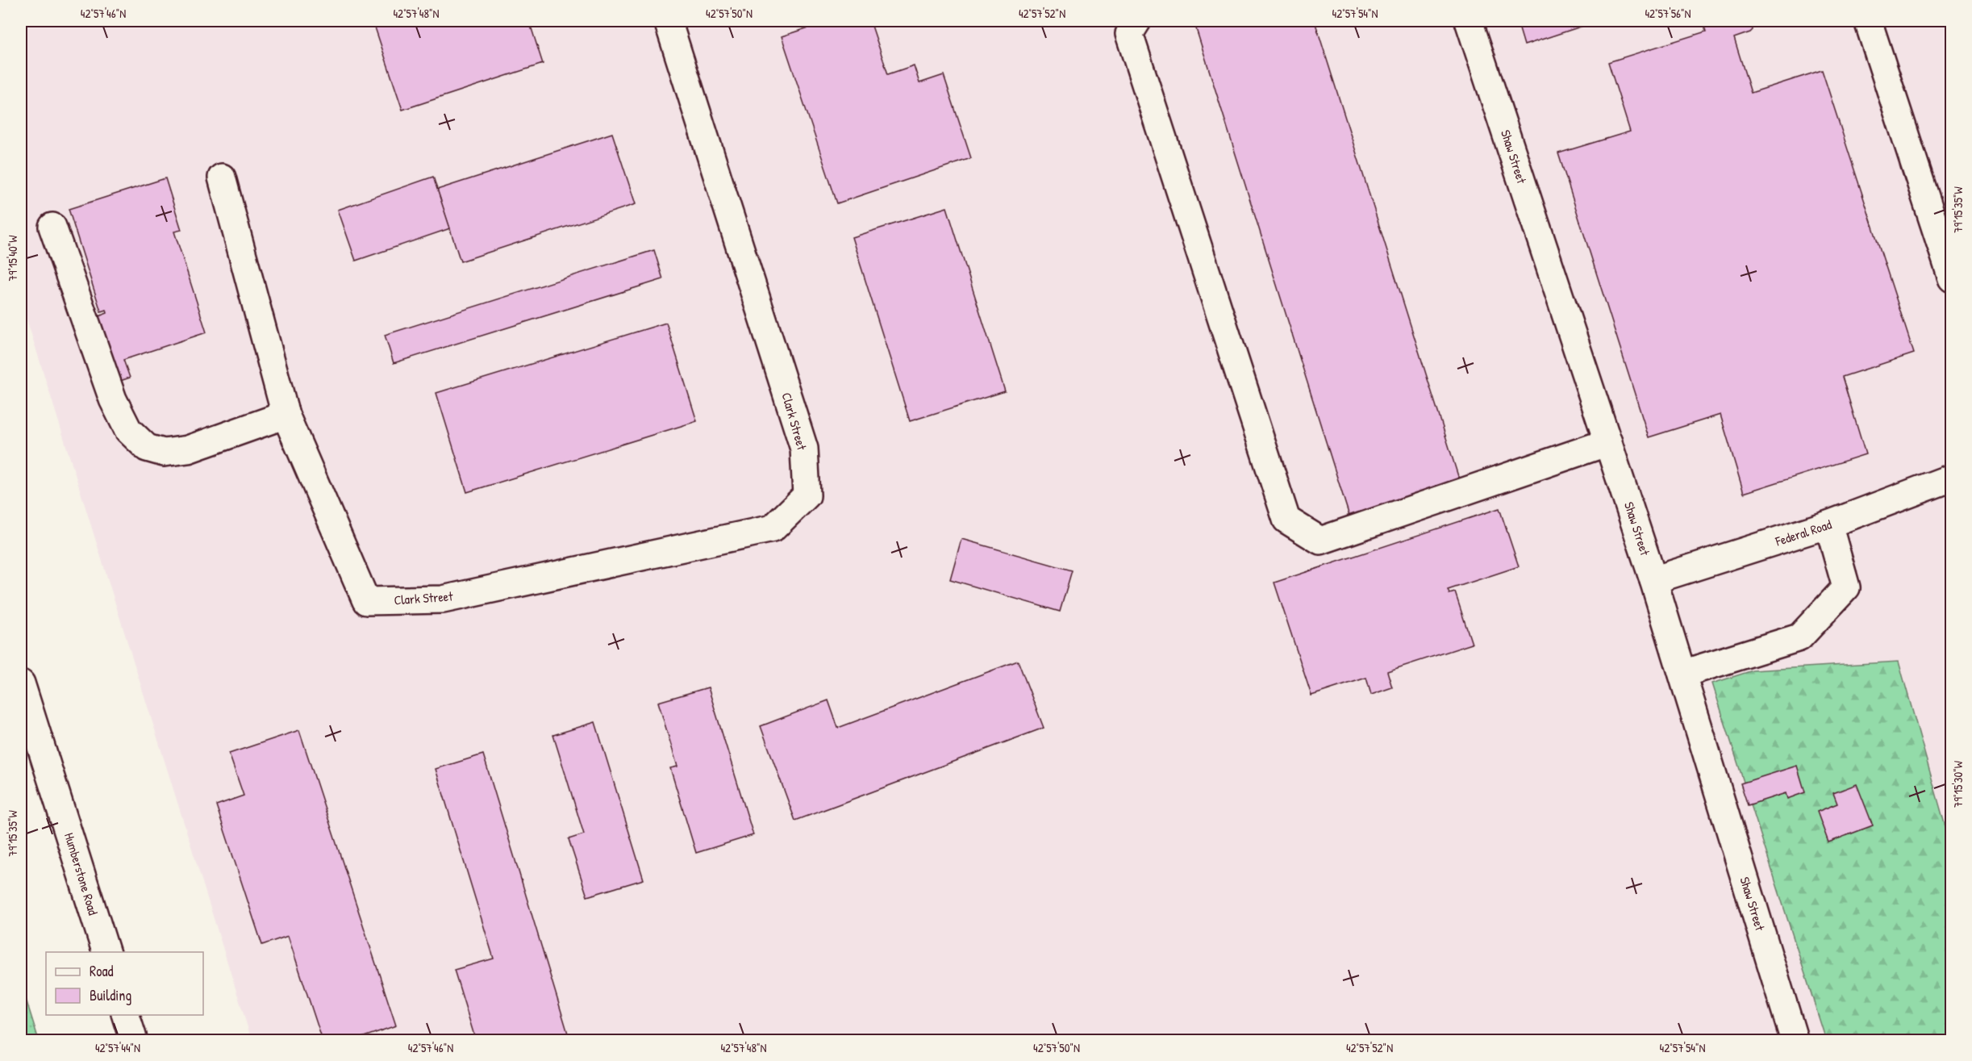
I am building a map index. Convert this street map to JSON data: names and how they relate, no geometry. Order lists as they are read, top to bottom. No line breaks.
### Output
{"streets":{"street":["Shaw Street","Clark Street","Federal Road","Humberstone Road"]},"crossings":[["Shaw Street","Federal Road"]],"legend":["Road","Building"],"coordinates":["42°57'46\"N","42°57'48\"N","42°57'50\"N","42°57'52\"N","42°57'54\"N","42°57'56\"N","79°15'35\"W","79°15'40\"W","79°15'30\"W","42°57'44\"N"]}
